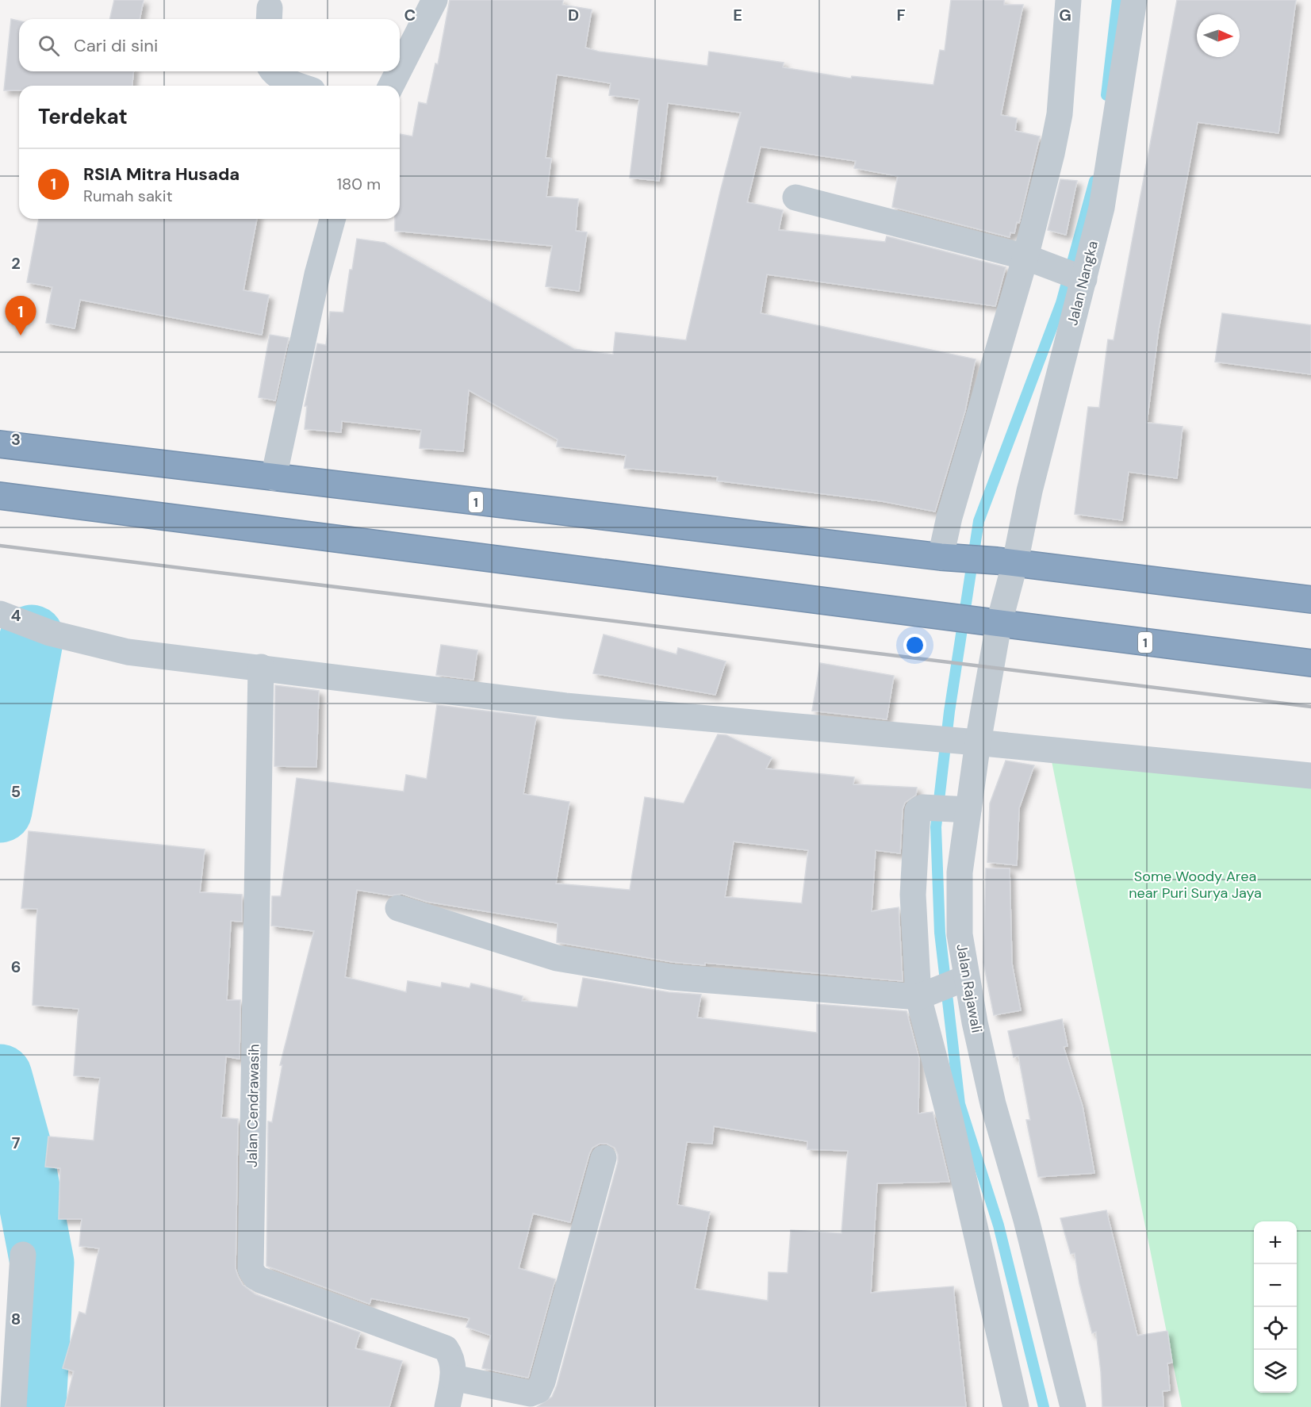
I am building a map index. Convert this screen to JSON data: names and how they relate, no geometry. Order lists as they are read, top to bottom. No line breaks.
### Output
{"streets":{"highway":["1"],"street":["Jalan Nangka","Jalan Rajawali","Jalan Cendrawasih"]},"crossings":[["Jalan Nangka","1"],["Jalan Nangka","Jalan Rajawali"],["1","Jalan Rajawali"]],"parks":["Some Woody Area near Puri Surya Jaya"],"north":"right","page":{"search":"Cari di sini","heading":"Terdekat","list":[{"mark":"1","name":"RSIA Mitra Husada","note":"Rumah sakit","value":"180 m"}],"pins":"1","map_buttons":["+","−"]},"grid":{"columns":["C","D","E","F","G"],"rows":["2","3","4","5","6","7","8"]}}
